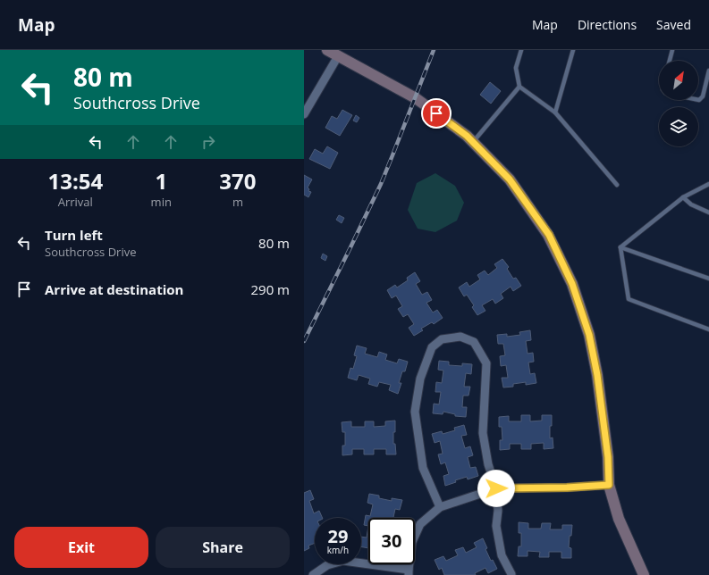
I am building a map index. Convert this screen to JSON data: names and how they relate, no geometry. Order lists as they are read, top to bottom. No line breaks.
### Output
{"north":"top right","page":{"header":"Map","nav":["Map","Directions","Saved"],"turn":["80 m","Southcross Drive"],"eta":["13:54","Arrival","1","min","370","m"],"list":[{"name":"Turn left","note":"Southcross Drive","value":"80 m"},{"name":"Arrive at destination","value":"290 m"}],"speed":"29 km/h","limit":"30","buttons":["Exit","Share"]}}
